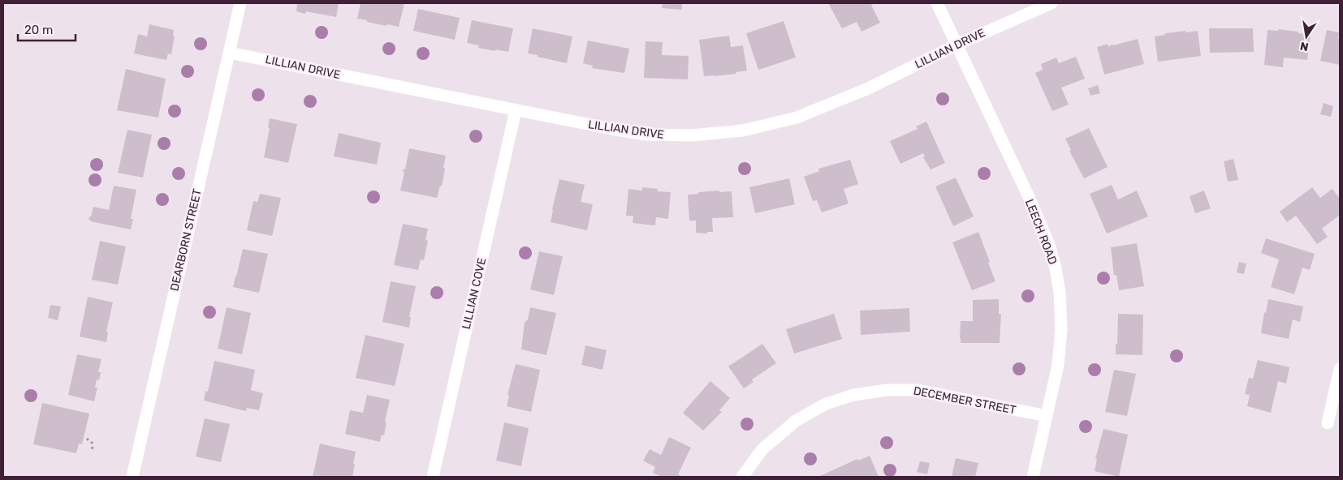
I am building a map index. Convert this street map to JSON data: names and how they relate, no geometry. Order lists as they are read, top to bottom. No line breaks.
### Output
{"streets":{"street":["LILLIAN DRIVE","LEECH ROAD","DEARBORN STREET","LILLIAN COVE","DECEMBER STREET"]},"crossings":[["LILLIAN DRIVE","LEECH ROAD"],["LILLIAN DRIVE","DEARBORN STREET"],["LILLIAN DRIVE","LILLIAN COVE"],["LEECH ROAD","DECEMBER STREET"]],"scale_bar":"20 m","north":"bottom"}
